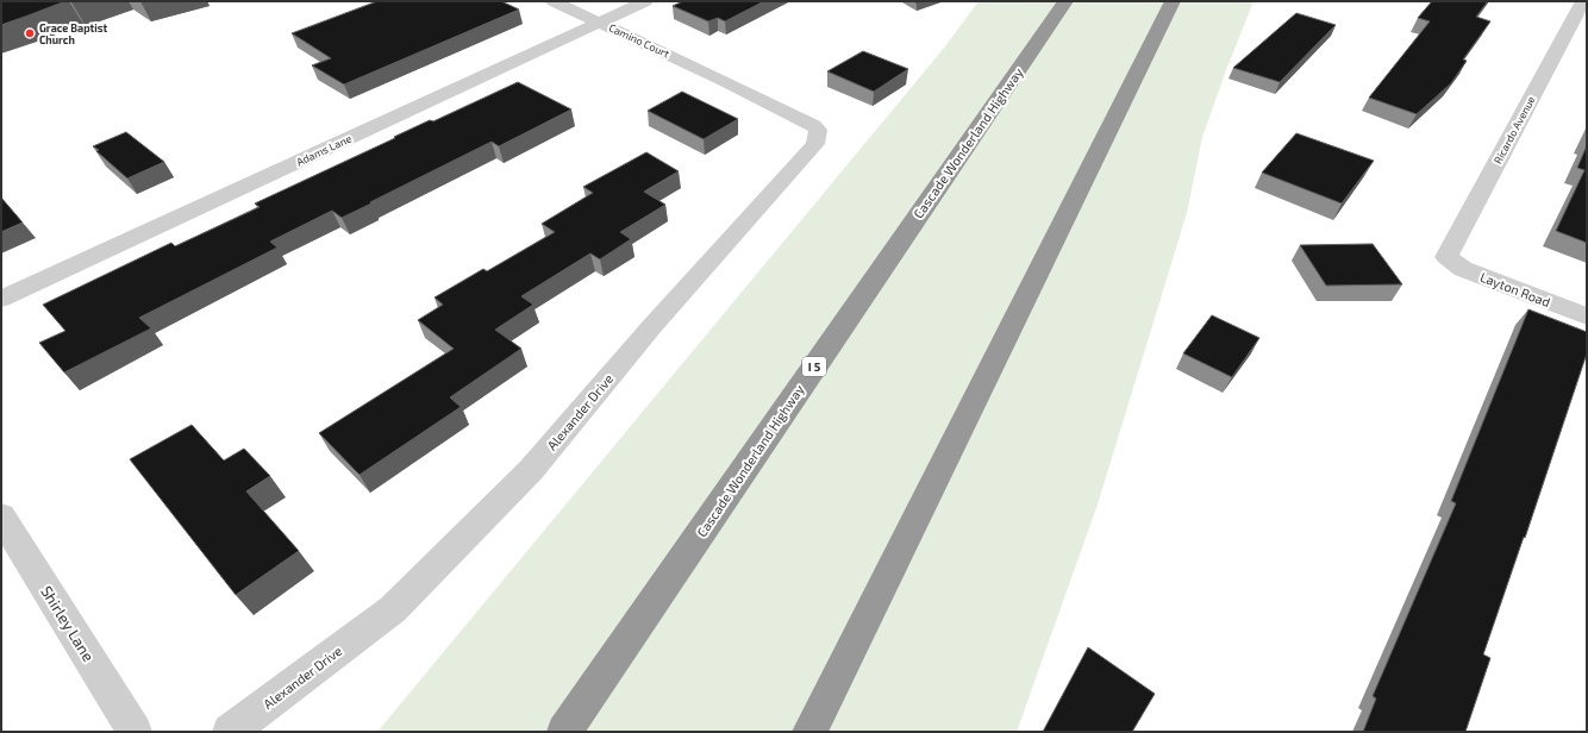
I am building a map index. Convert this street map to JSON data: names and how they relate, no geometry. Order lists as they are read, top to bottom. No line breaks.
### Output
{"streets":{"highway":["Cascade Wonderland Highway","I 5"],"street":["Camino Court","Ricardo Avenue","Adams Lane","Layton Road","Alexander Drive","Shirley Lane"]},"crossings":[["Camino Court","Adams Lane"],["Camino Court","Alexander Drive"],["Ricardo Avenue","Layton Road"]],"places":["Grace Baptist Church"]}
